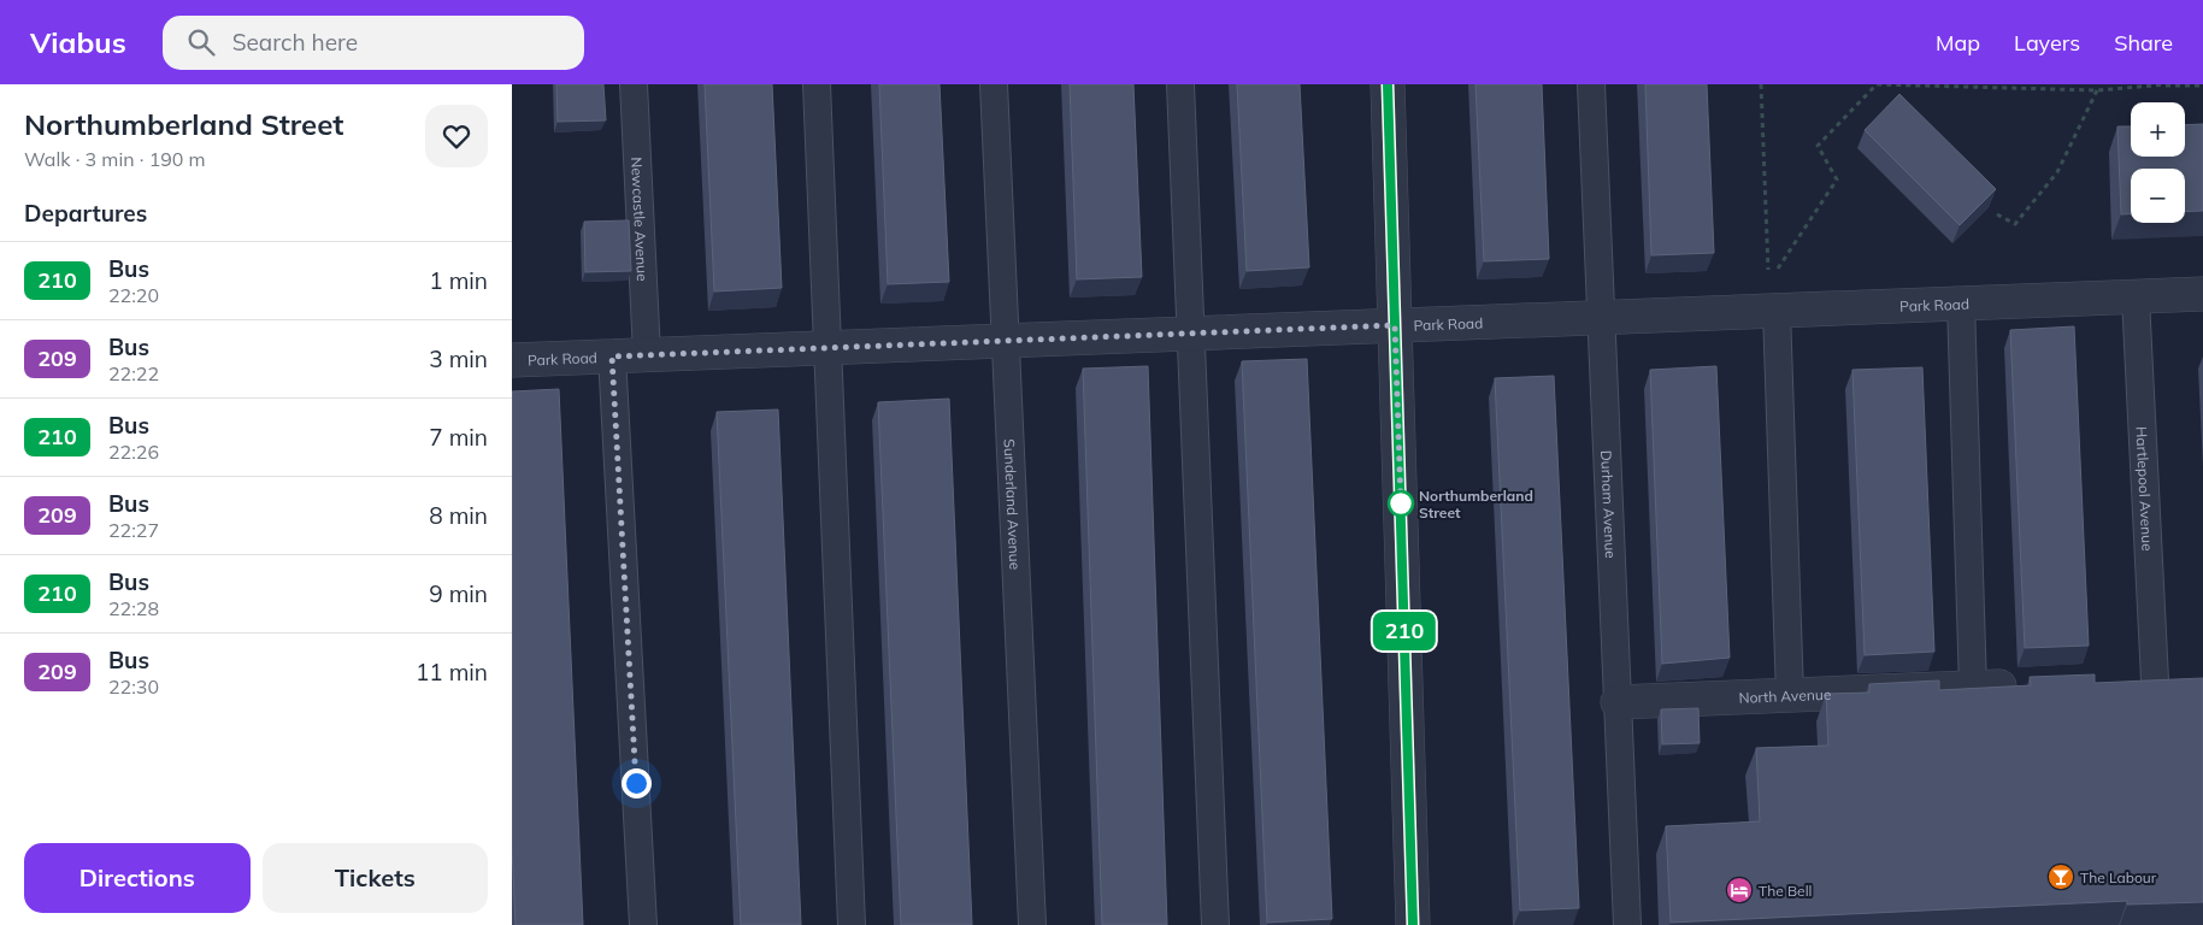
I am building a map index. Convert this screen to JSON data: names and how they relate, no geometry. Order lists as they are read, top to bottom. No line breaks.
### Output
{"streets":{"street":["Park Road","North Avenue"],"lane":["Newcastle Avenue","Hartlepool Avenue","Sunderland Avenue","Durham Avenue"]},"crossings":[["Newcastle Avenue","Park Road"],["Park Road","Hartlepool Avenue"],["Park Road","Sunderland Avenue"],["Park Road","Durham Avenue"],["Durham Avenue","North Avenue"]],"places":{"other":["Northumberland Street"],"bar":["The Labour"],"hotel":["The Bell"]},"lines":["bus line 210"],"page":{"header":"Viabus","search":"Search here","nav":["Map","Layers","Share"],"heading":[["Northumberland Street","Walk · 3 min · 190 m"],"Departures"],"on_map":"210","map_buttons":["+","−"],"list":[{"mark":"210","name":"Bus","note":"22:20","value":"1 min"},{"mark":"209","name":"Bus","note":"22:22","value":"3 min"},{"mark":"210","name":"Bus","note":"22:26","value":"7 min"},{"mark":"209","name":"Bus","note":"22:27","value":"8 min"},{"mark":"210","name":"Bus","note":"22:28","value":"9 min"},{"mark":"209","name":"Bus","note":"22:30","value":"11 min"}],"buttons":["Directions","Tickets"]}}
